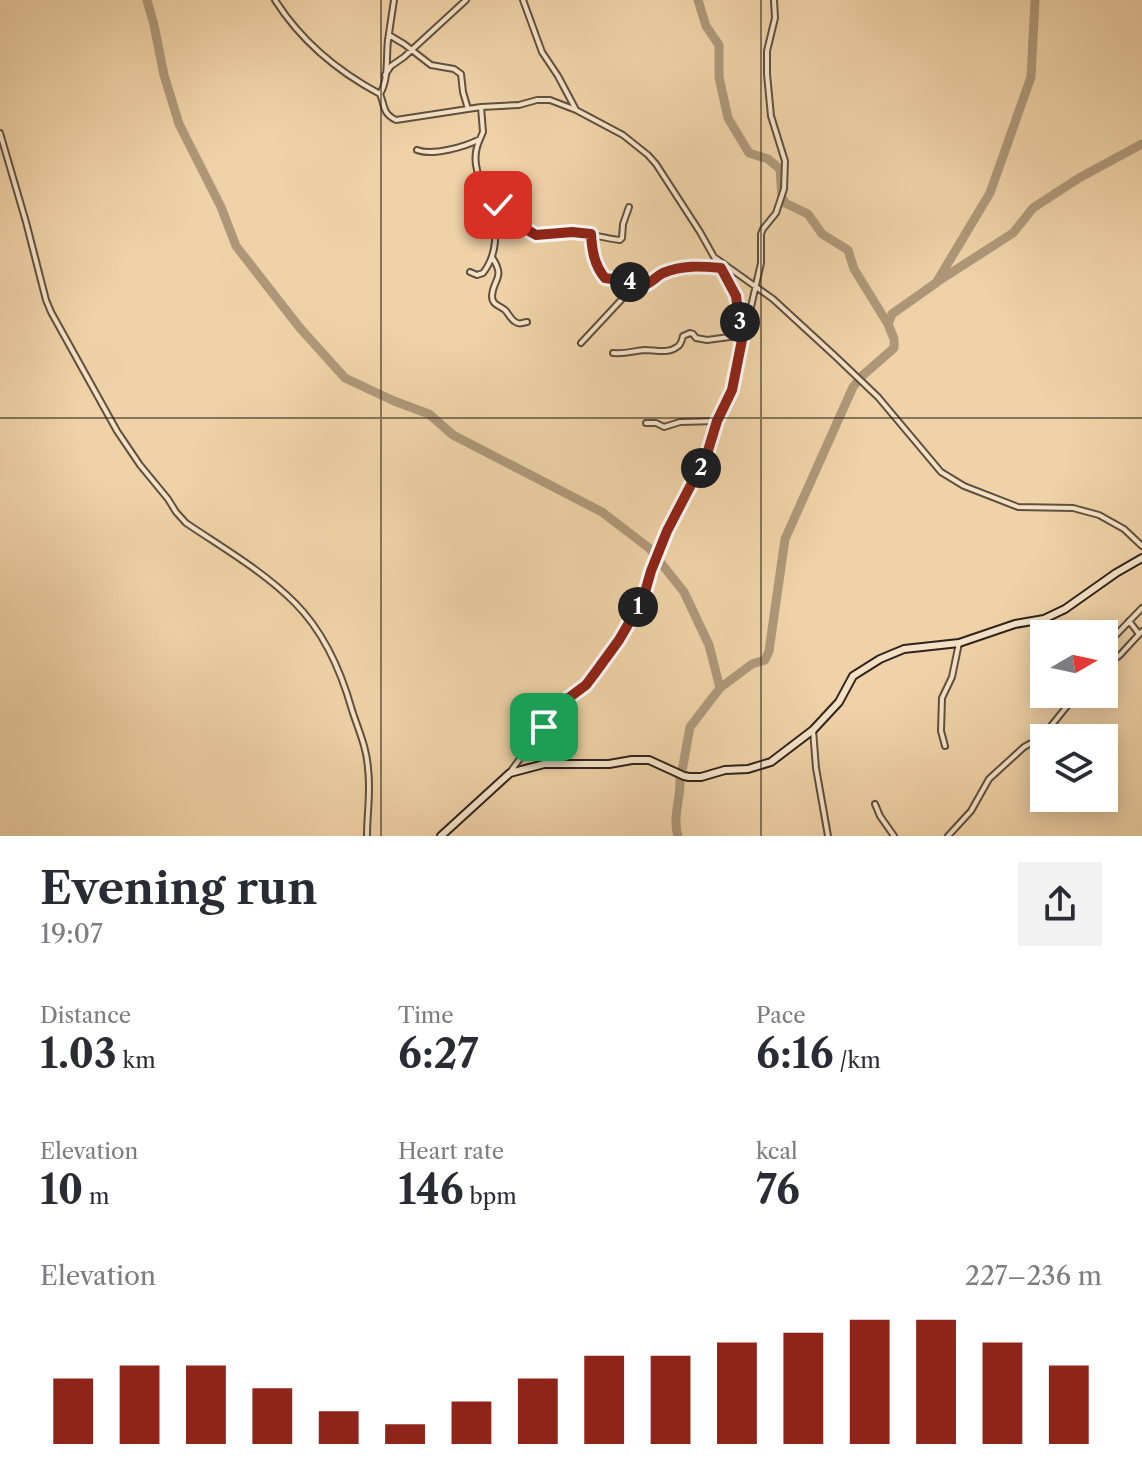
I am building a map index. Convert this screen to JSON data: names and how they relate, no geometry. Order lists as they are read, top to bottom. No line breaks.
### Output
{"north":"right","page":{"pins":["4","3","2","1"],"heading":["Evening run","19:07"],"stats":[["Distance","1.03 km"],["Time","6:27"],["Pace","6:16 /km"],["Elevation","10 m"],["Heart rate","146 bpm"],["kcal","76"]],"chart":["Elevation","227–236 m"]}}
